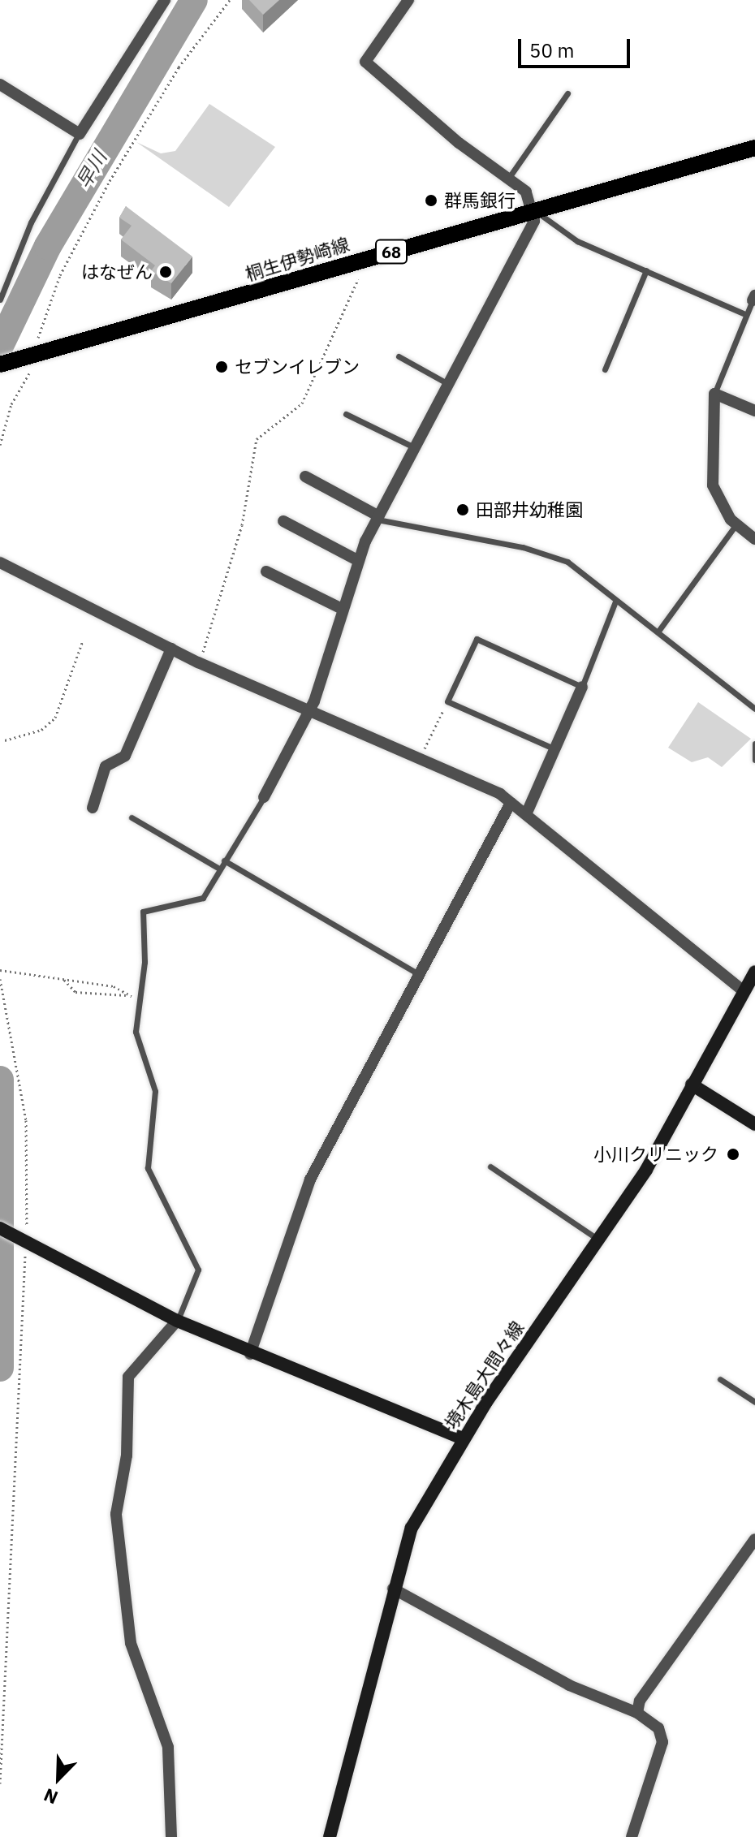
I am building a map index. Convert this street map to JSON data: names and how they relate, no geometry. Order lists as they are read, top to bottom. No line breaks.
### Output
{"streets":{"main road":["68","桐生伊勢崎線","境木島大間々線"]},"water":["早川"],"places":["群馬銀行","はなぜん","セブンイレブン","田部井幼稚園","小川クリニック"],"scale_bar":"50 m","north":"bottom left"}
